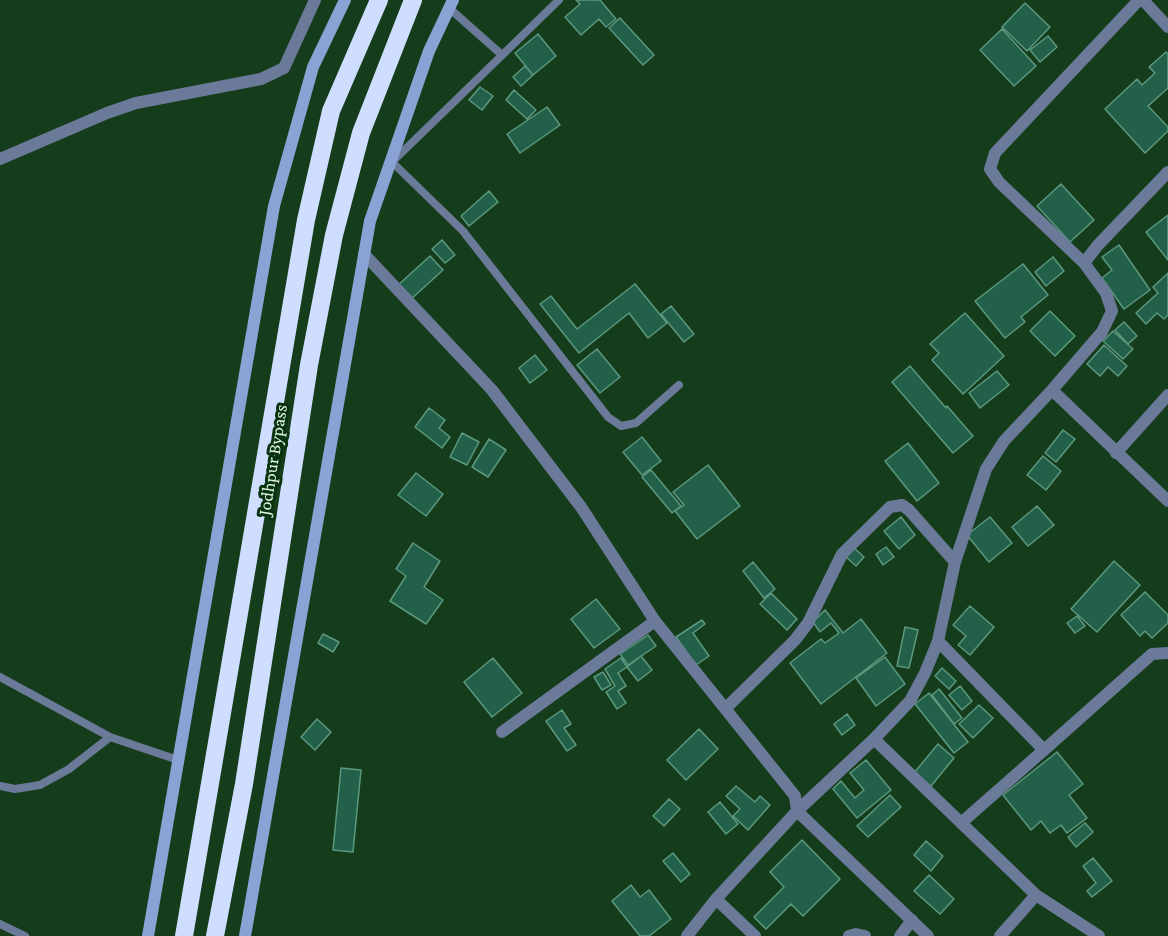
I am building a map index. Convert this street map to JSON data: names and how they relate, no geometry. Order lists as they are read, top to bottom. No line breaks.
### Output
{"streets":{"highway":["Jodhpur Bypass"]}}
